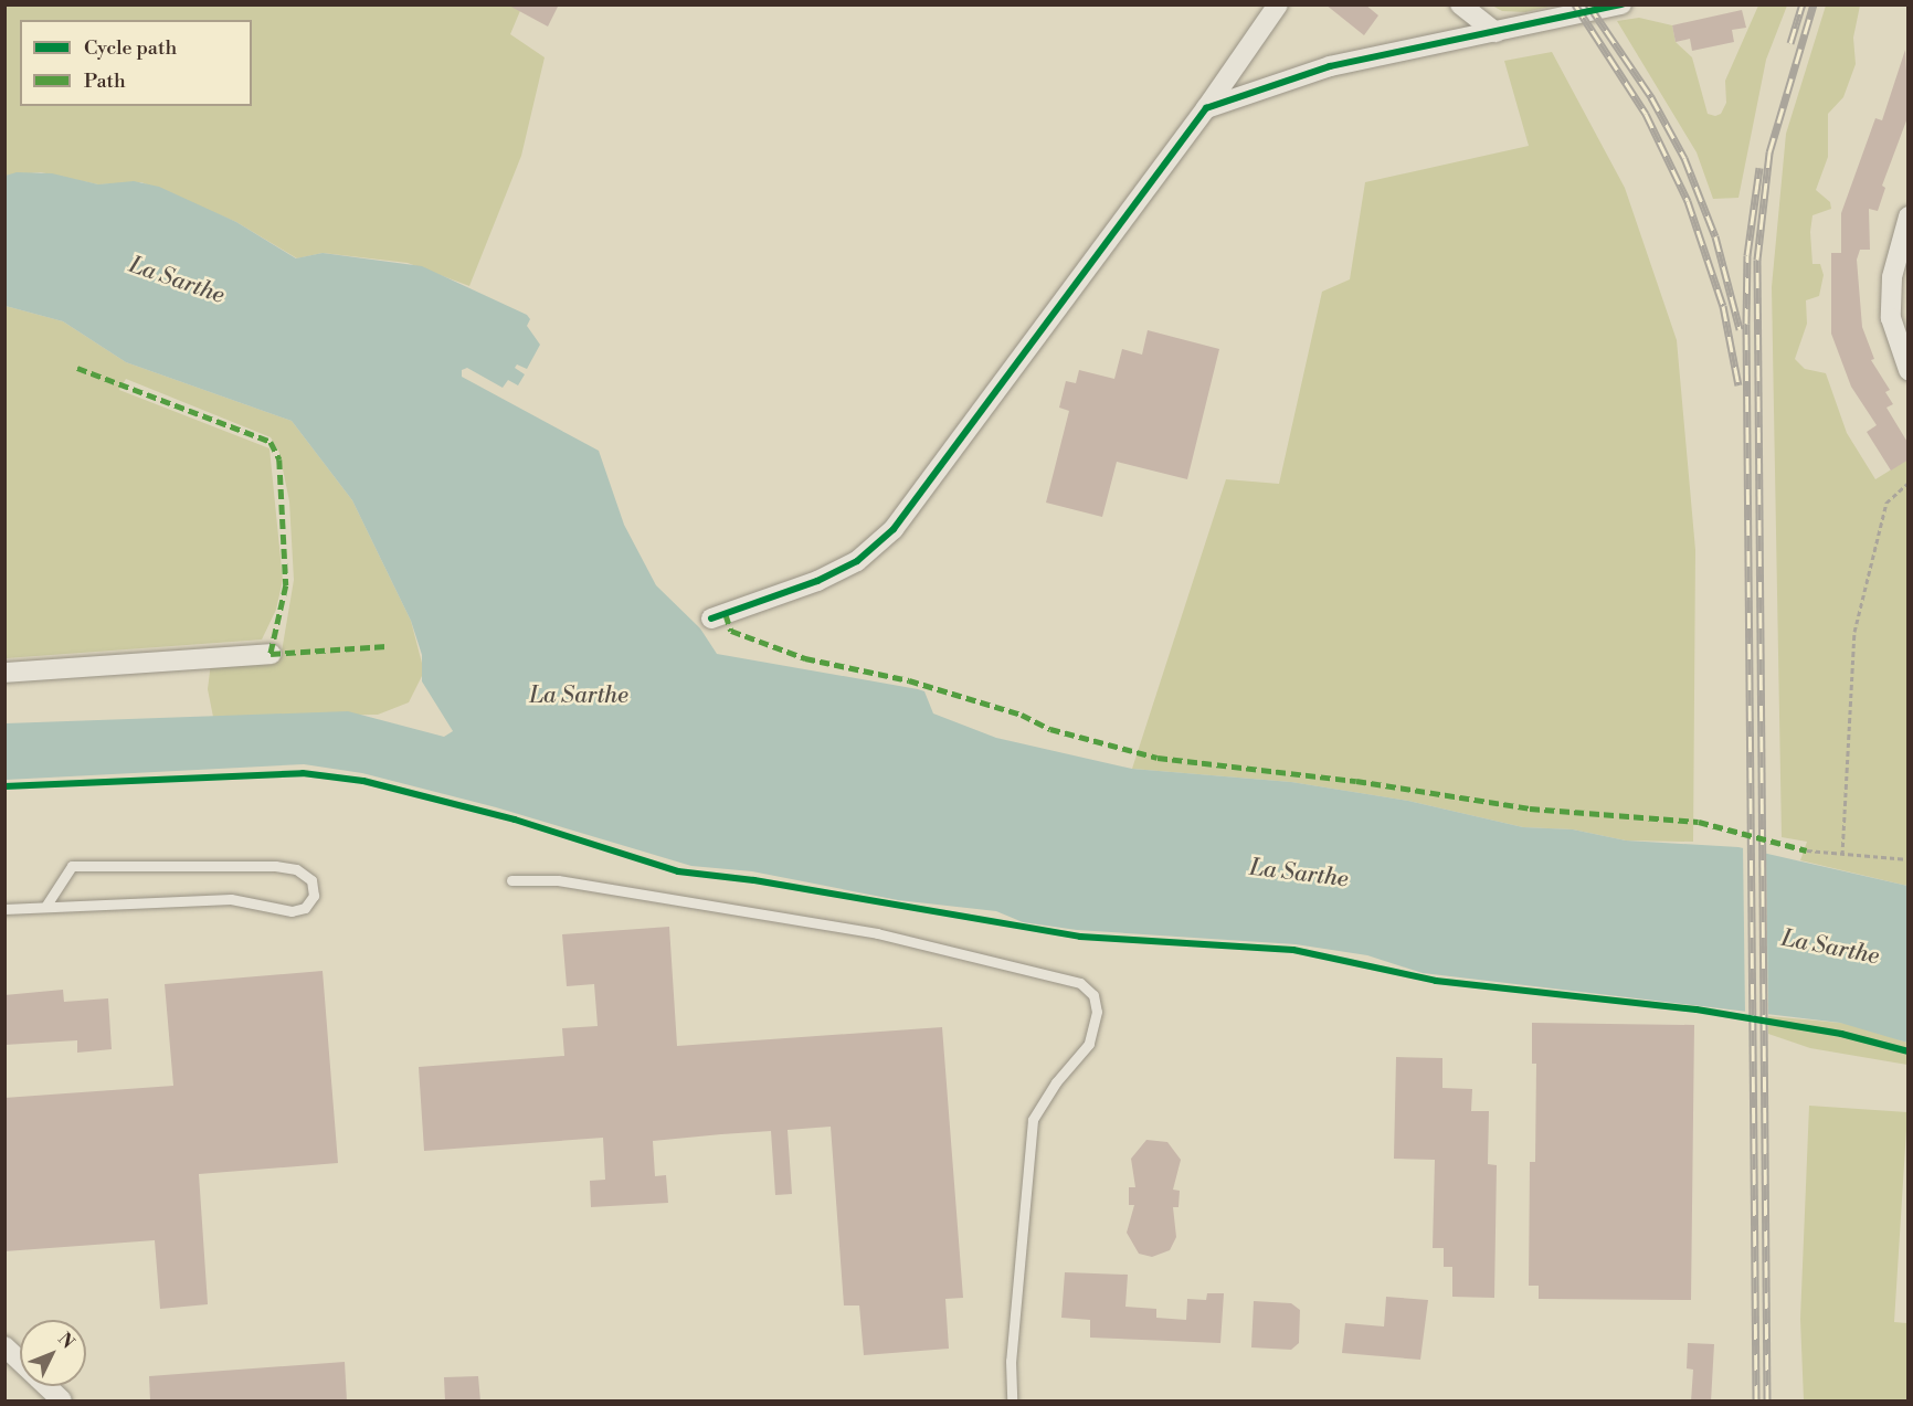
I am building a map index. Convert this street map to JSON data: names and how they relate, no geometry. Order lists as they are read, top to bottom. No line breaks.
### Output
{"water":["La Sarthe"],"legend":["Cycle path","Path"],"north":"top right"}
